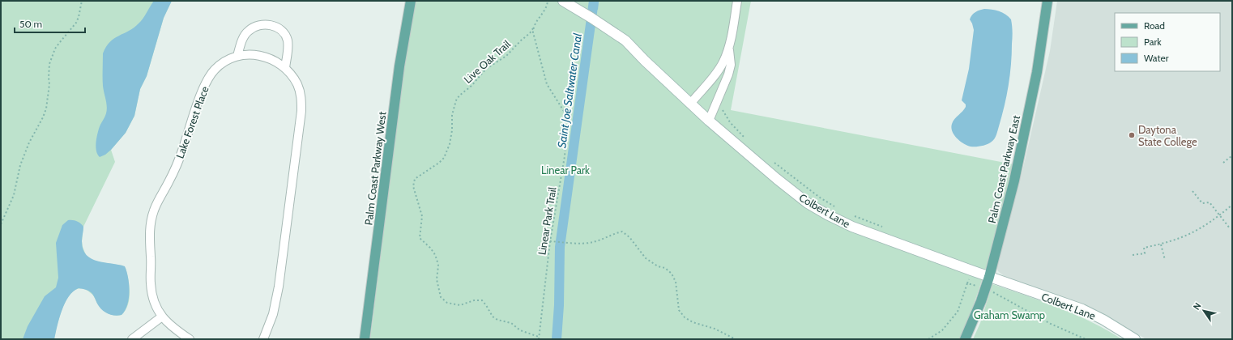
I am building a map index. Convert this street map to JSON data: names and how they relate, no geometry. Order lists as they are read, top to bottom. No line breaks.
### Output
{"streets":{"main road":["Palm Coast Parkway West","Palm Coast Parkway East"],"street":["Lake Forest Place","Colbert Lane"],"path":["Live Oak Trail","Linear Park Trail"]},"crossings":[["Live Oak Trail","Linear Park Trail"],["Palm Coast Parkway East","Colbert Lane"]],"water":["Saint Joe Saltwater Canal"],"parks":["Linear Park","Graham Swamp"],"places":["Daytona State College"],"legend":["Road","Park","Water"],"scale_bar":"50 m","north":"top left"}
